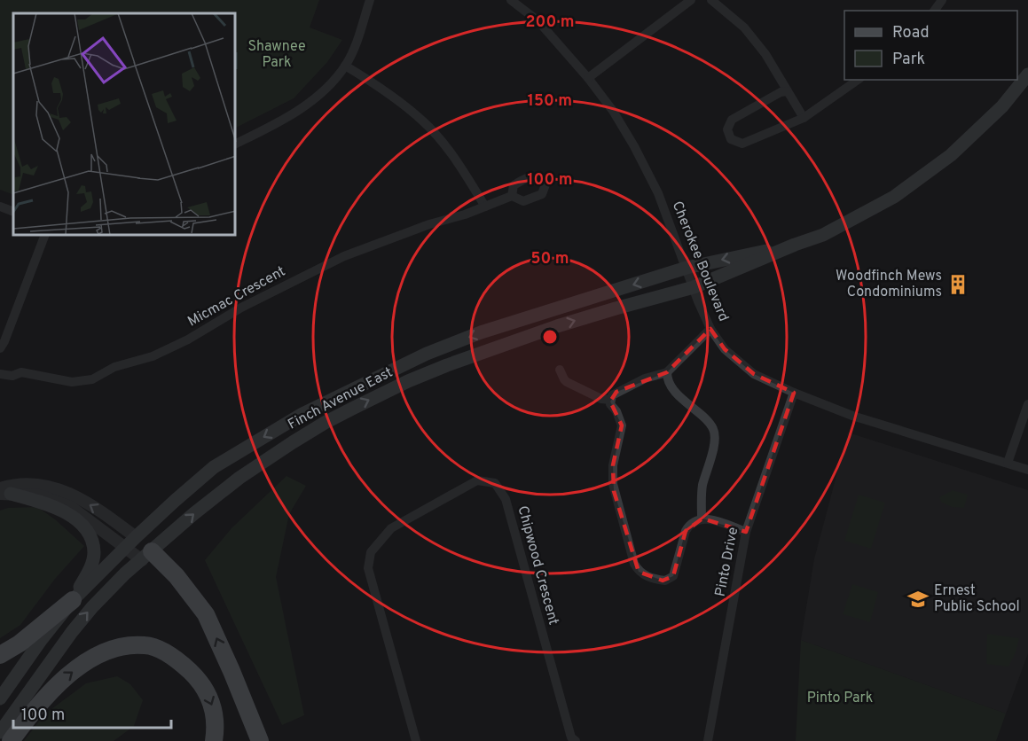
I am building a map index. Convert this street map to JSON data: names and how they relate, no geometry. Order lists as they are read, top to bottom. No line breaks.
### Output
{"streets":{"main road":["Finch Avenue East"],"street":["Cherokee Boulevard","Micmac Crescent","Pinto Drive","Chipwood Crescent"]},"crossings":[["Cherokee Boulevard","Finch Avenue East"],["Cherokee Boulevard","Pinto Drive"]],"parks":["Shawnee Park","Pinto Park"],"places":{"building":["Woodfinch Mews Condominiums"],"school or university":["Ernest Public School"]},"legend":["Road","Park"],"scale_bar":"100 m","rings":["200 m","150 m","100 m","50 m"]}
